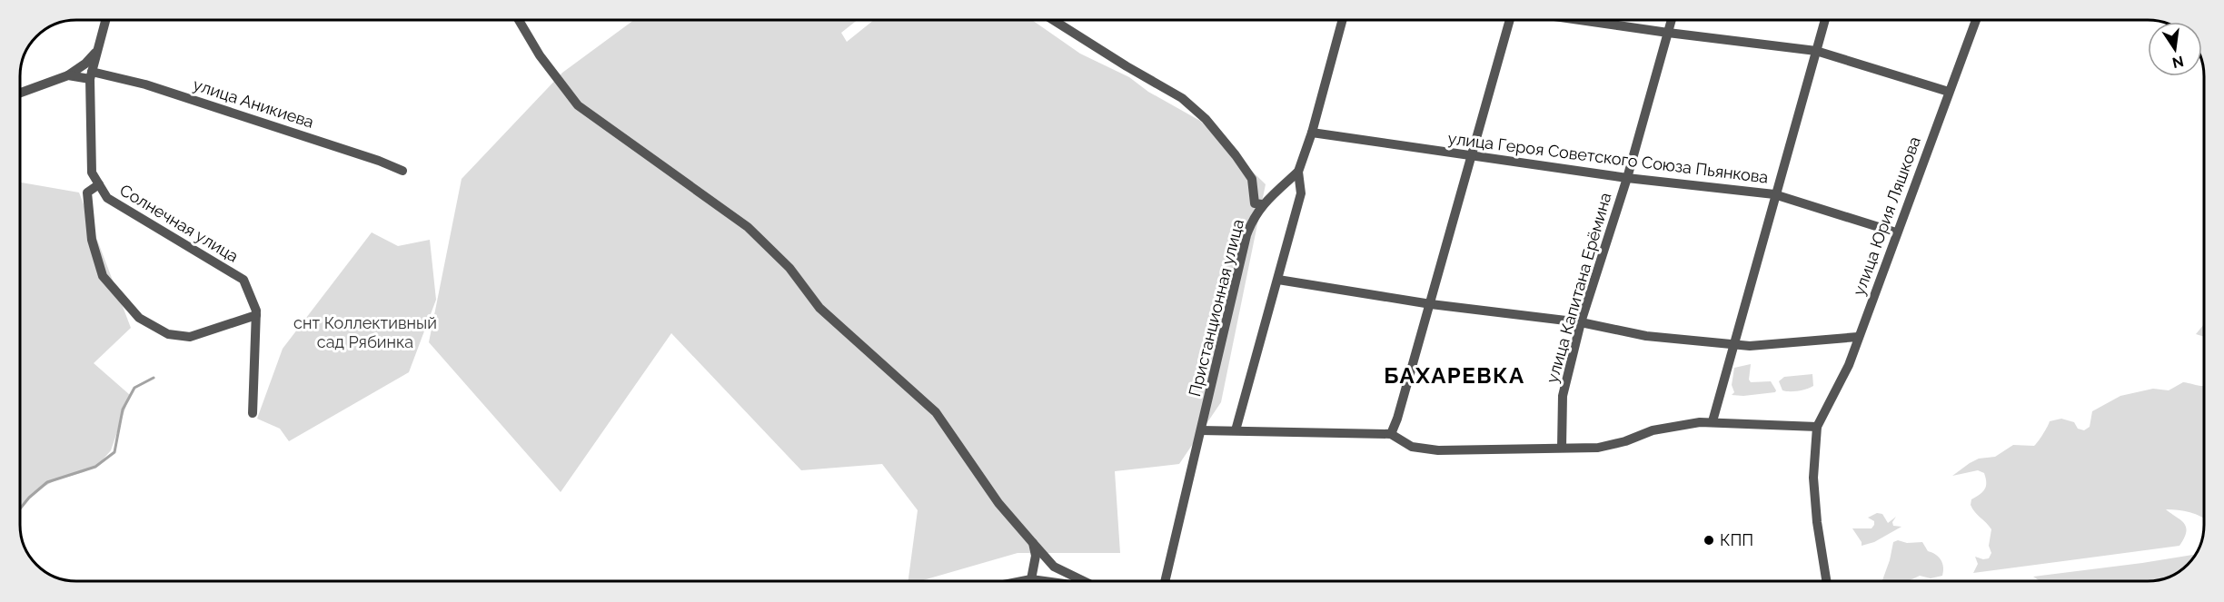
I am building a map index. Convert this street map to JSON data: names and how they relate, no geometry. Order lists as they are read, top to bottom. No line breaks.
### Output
{"streets":{"street":["улица Аникиева","улица Героя Советского Союза Пьянкова","улица Юрия Ляшкова","Солнечная улица","улица Капитана Ерёмина","Пристанционная улица"]},"crossings":[["улица Героя Советского Союза Пьянкова","улица Юрия Ляшкова"],["улица Героя Советского Союза Пьянкова","улица Капитана Ерёмина"]],"districts":["БАХАРЕВКА"],"parks":["снт Коллективный сад Рябинка"],"places":["КПП"],"north":"bottom"}
